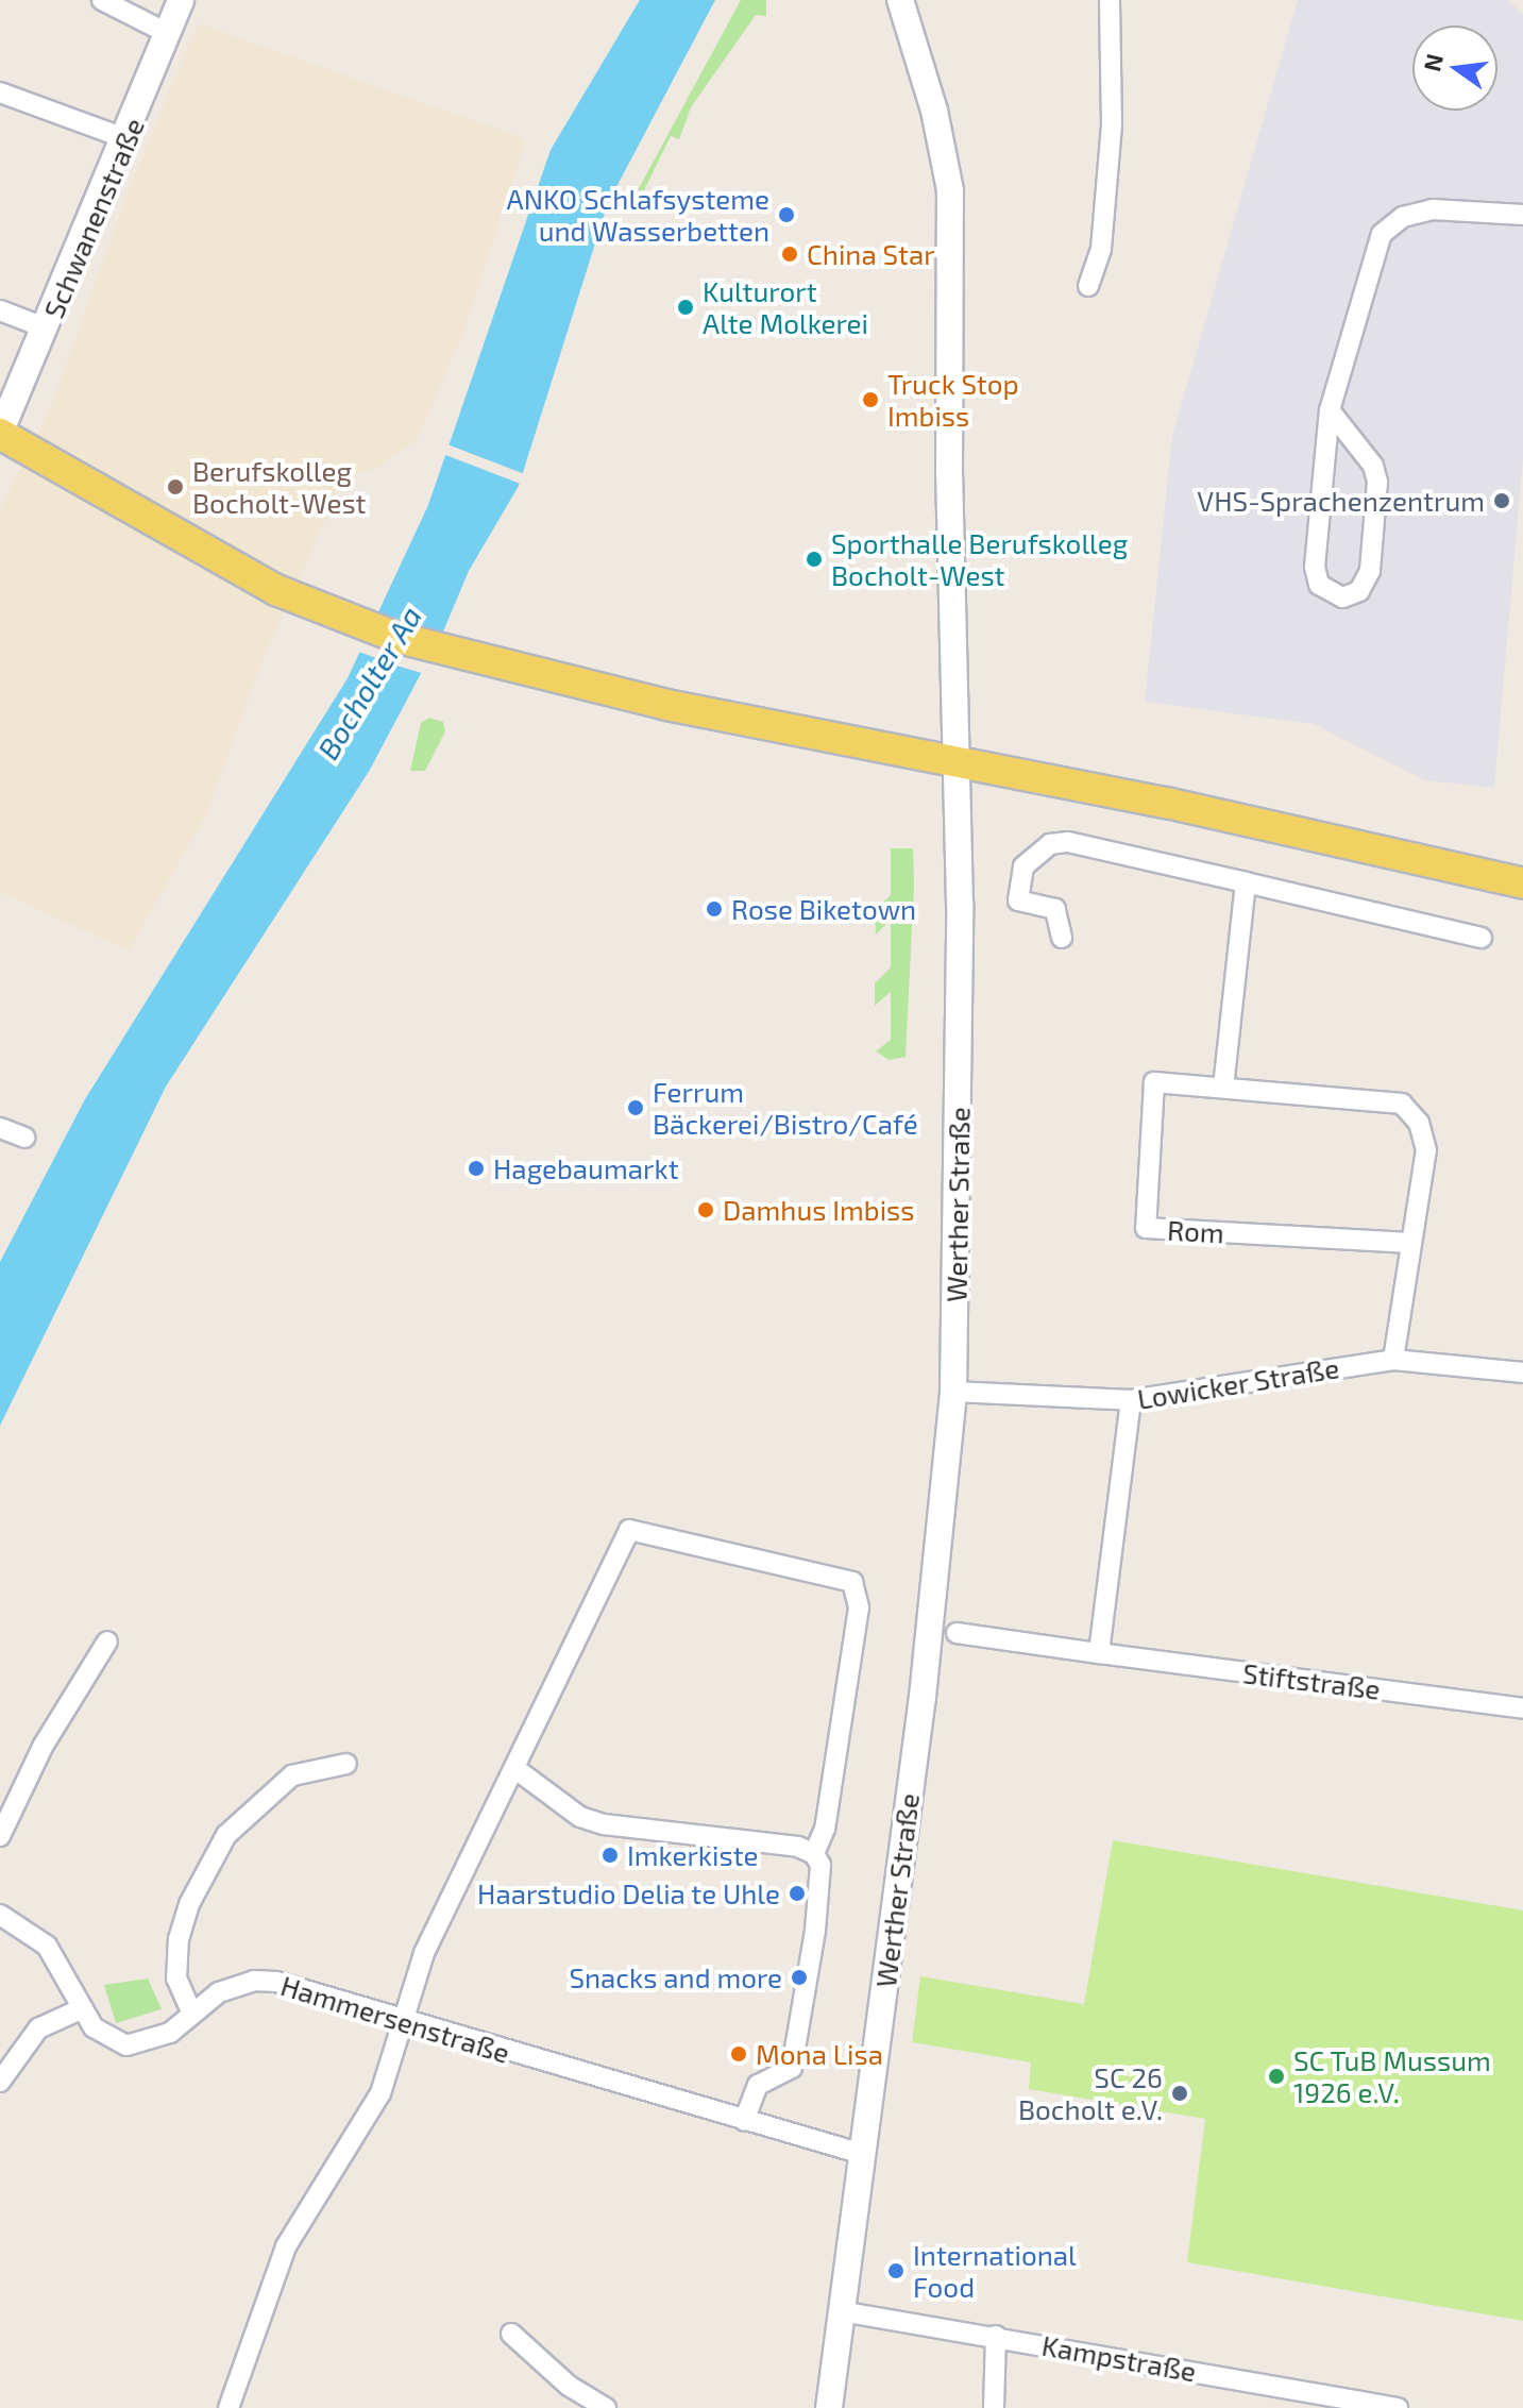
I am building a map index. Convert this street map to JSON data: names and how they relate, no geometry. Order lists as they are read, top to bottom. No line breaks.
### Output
{"streets":{"main road":["Schwanenstraße","Werther Straße"],"street":["Rom","Lowicker Straße","Stiftstraße","Hammersenstraße","Kampstraße"]},"crossings":[["Werther Straße","Lowicker Straße"],["Werther Straße","Hammersenstraße"],["Werther Straße","Kampstraße"],["Rom","Lowicker Straße"]],"water":["Bocholter Aa"],"places":["ANKO Schlafsysteme und Wasserbetten","China Star","Kulturort Alte Molkerei","Truck Stop Imbiss","Berufskolleg Bocholt-West","VHS-Sprachenzentrum","Sporthalle Berufskolleg Bocholt-West","Rose Biketown","Ferrum Bäckerei/Bistro/Café","Hagebaumarkt","Damhus Imbiss","Imkerkiste","Haarstudio Delia te Uhle","Snacks and more","Mona Lisa","SC TuB Mussum 1926 e.V.","SC 26 Bocholt e.V.","International Food"],"north":"left"}
